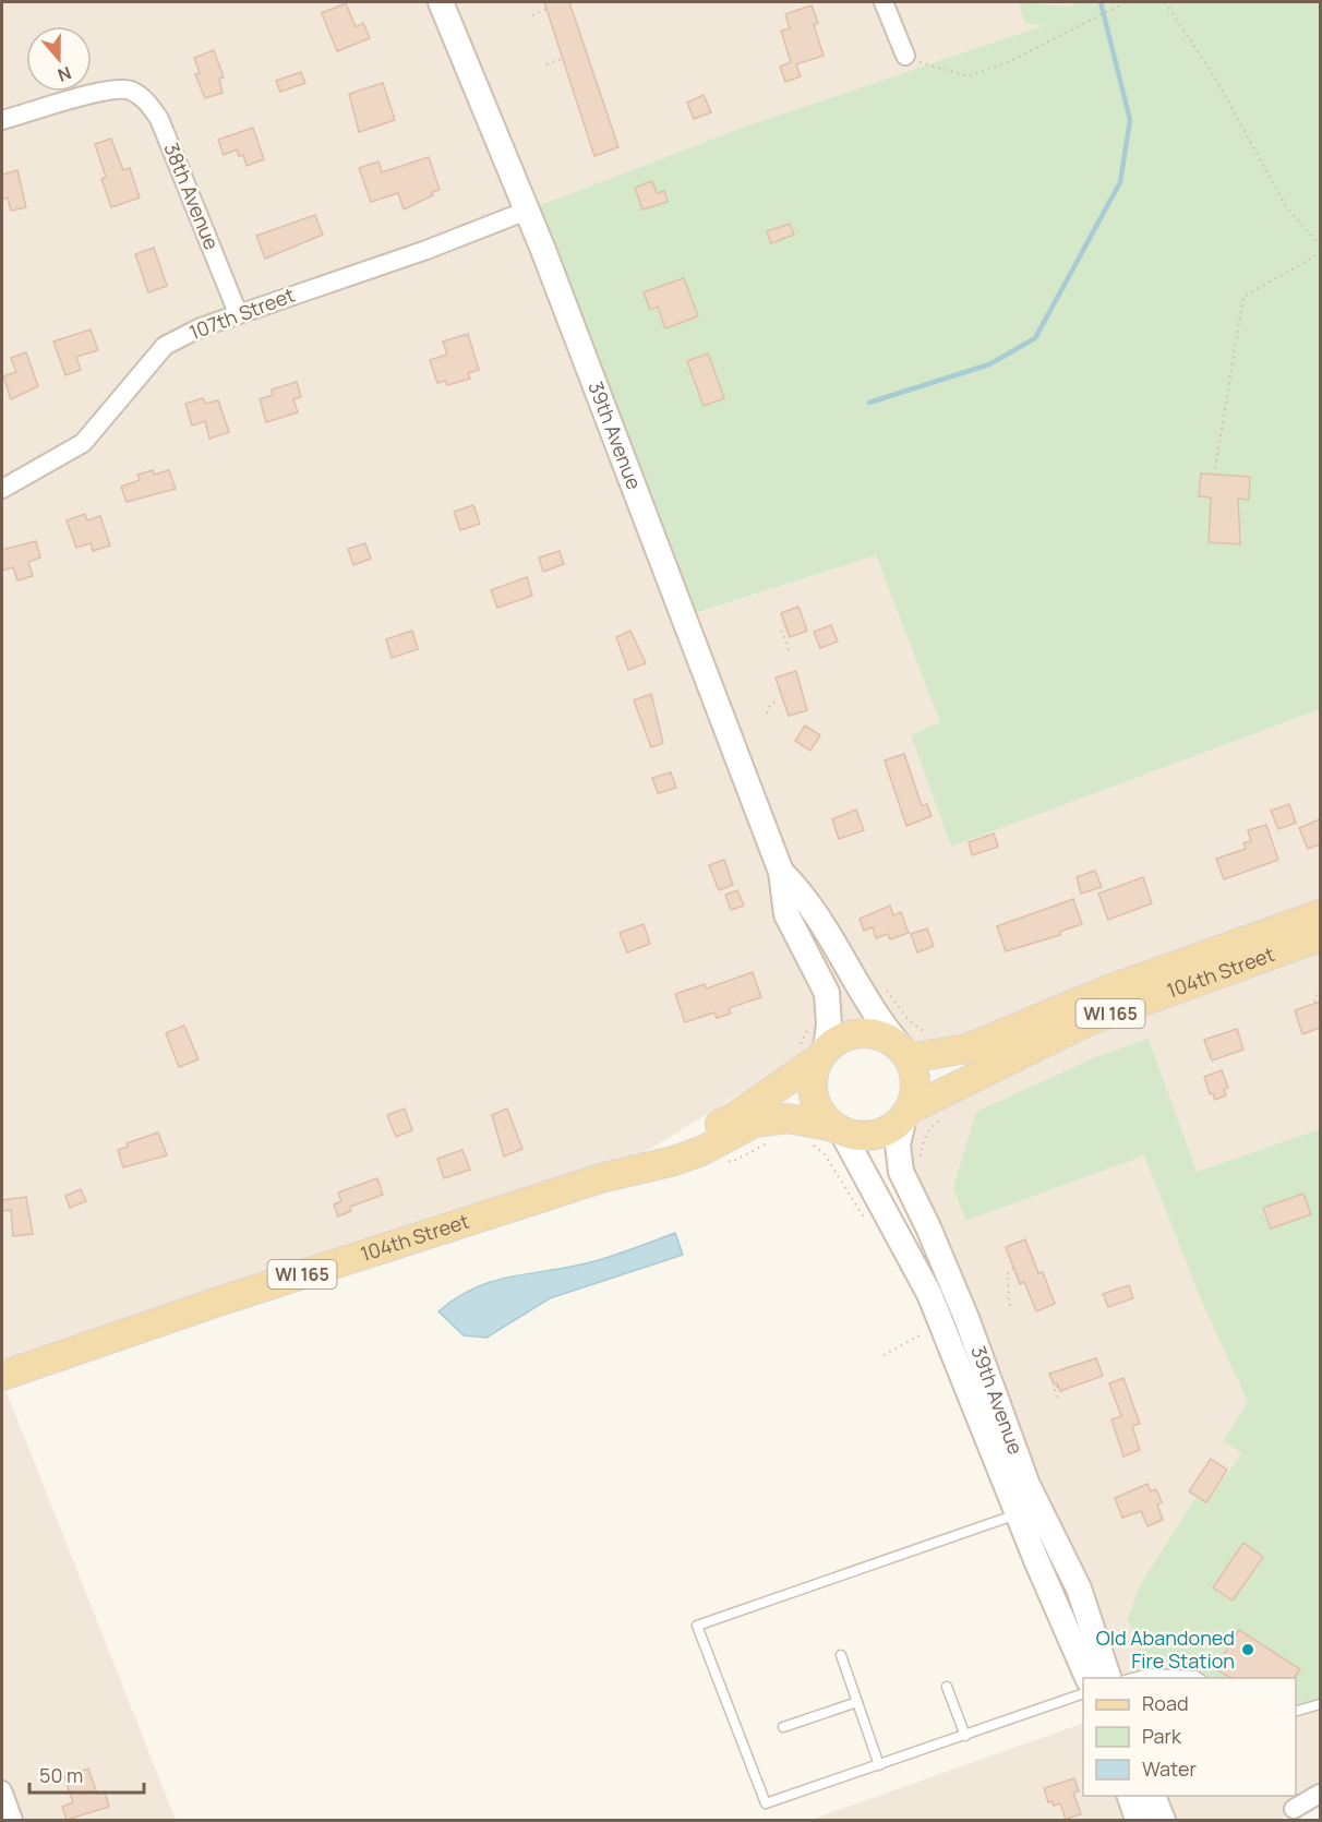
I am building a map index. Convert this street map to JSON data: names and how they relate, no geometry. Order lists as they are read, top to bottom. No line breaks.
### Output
{"streets":{"main road":["39th Avenue","104th Street","WI 165"],"street":["38th Avenue","107th Street"]},"crossings":[["38th Avenue","107th Street"],["107th Street","39th Avenue"],["39th Avenue","104th Street"],["39th Avenue","WI 165"],["104th Street","WI 165"]],"places":["Old Abandoned Fire Station"],"legend":["Road","Park","Water"],"scale_bar":"50 m","north":"bottom"}
